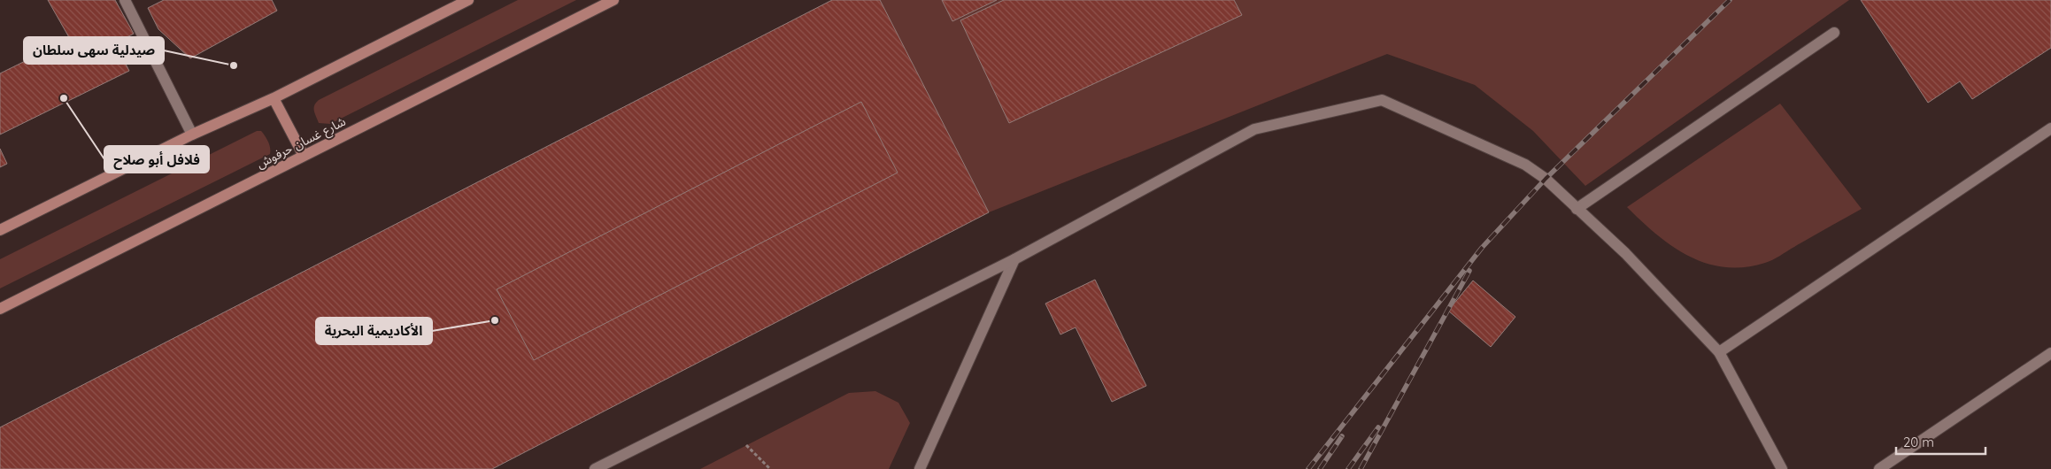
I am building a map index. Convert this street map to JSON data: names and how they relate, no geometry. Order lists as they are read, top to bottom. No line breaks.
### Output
{"streets":{"main road":["شارع غسان حرفوش"]},"places":["صيدلية سهى سلطان","فلافل أبو صلاح","الأكاديمية البحرية"],"scale_bar":"20 m"}
